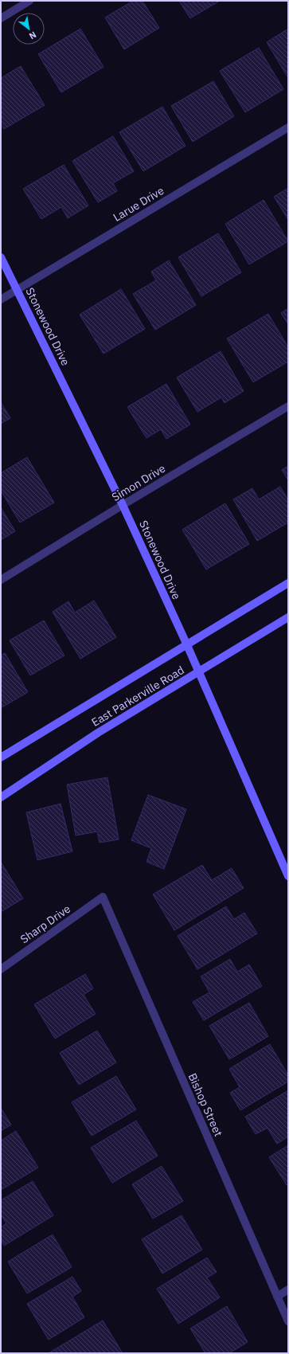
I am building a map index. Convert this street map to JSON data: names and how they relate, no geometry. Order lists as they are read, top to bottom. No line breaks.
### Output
{"streets":{"street":["Larue Drive","Stonewood Drive","Simon Drive","East Parkerville Road","Sharp Drive","Bishop Street"]},"crossings":[["Larue Drive","Stonewood Drive"],["Stonewood Drive","Simon Drive"],["Stonewood Drive","East Parkerville Road"],["Sharp Drive","Bishop Street"]],"north":"bottom right"}
